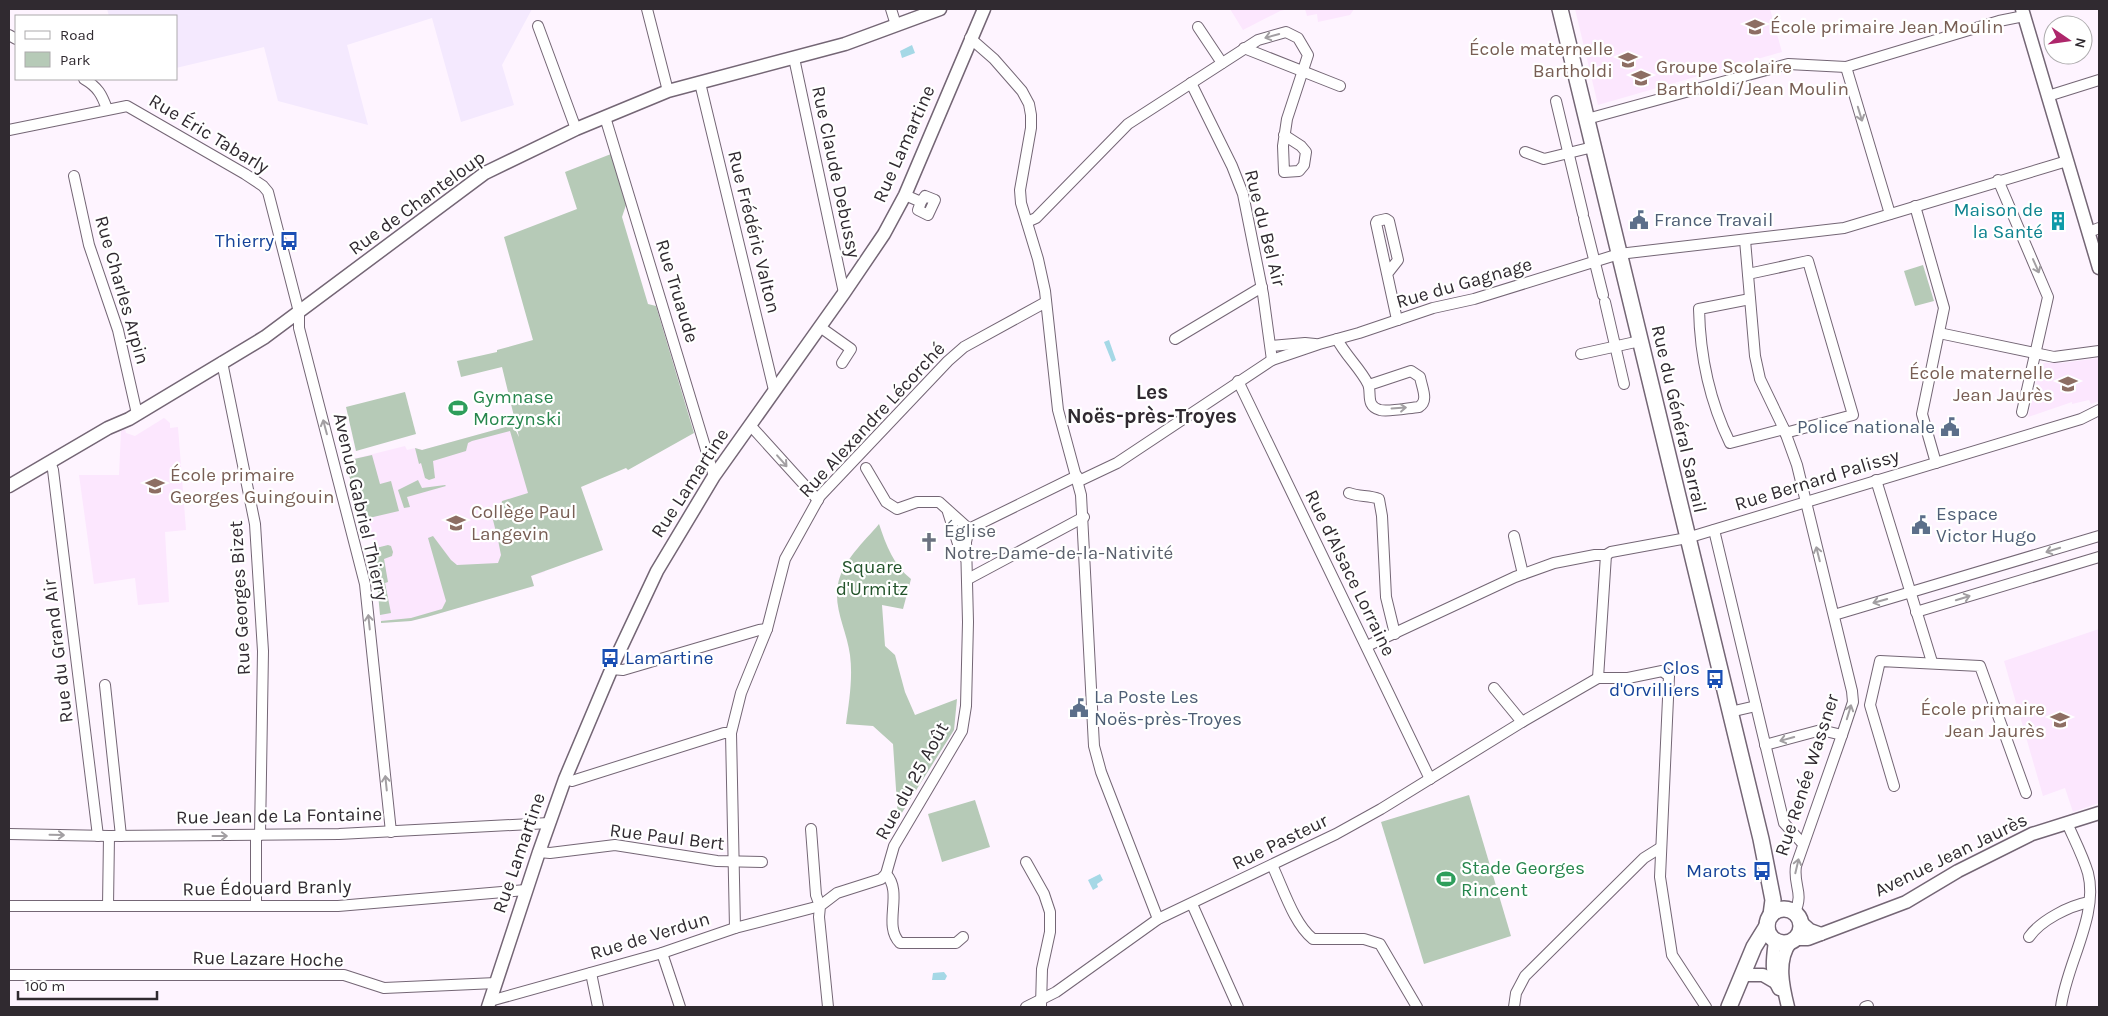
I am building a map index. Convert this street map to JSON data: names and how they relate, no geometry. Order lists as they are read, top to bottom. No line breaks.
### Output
{"streets":{"main road":["Rue du Général Sarrail"],"street":["Rue Éric Tabarly","Rue Lamartine","Rue Claude Debussy","Rue de Chanteloup","Rue du Bel Air","Rue Frédéric Valton","Rue du Gagnage","Rue Charles Arpin","Rue Truaude","Rue Alexandre Lécorché","Rue Bernard Palissy","Avenue Gabriel Thierry","Rue d'Alsace Lorraine","Rue Georges Bizet","Rue du Grand Air","Rue Renée Wassner","Rue du 25 Août","Rue Jean de La Fontaine","Rue Paul Bert","Rue Pasteur","Avenue Jean Jaurès","Rue Édouard Branly","Rue de Verdun","Rue Lazare Hoche"]},"crossings":[["Rue Éric Tabarly","Rue de Chanteloup"],["Rue Éric Tabarly","Avenue Gabriel Thierry"],["Rue Lamartine","Rue Claude Debussy"],["Rue Lamartine","Rue Frédéric Valton"],["Rue Lamartine","Rue Truaude"],["Rue Lamartine","Rue Jean de La Fontaine"],["Rue Lamartine","Rue Paul Bert"],["Rue Lamartine","Rue Édouard Branly"],["Rue Lamartine","Rue de Verdun"],["Rue Lamartine","Rue Lazare Hoche"],["Rue Claude Debussy","Rue de Chanteloup"],["Rue de Chanteloup","Rue Frédéric Valton"],["Rue de Chanteloup","Rue Charles Arpin"],["Rue de Chanteloup","Rue Truaude"],["Rue de Chanteloup","Avenue Gabriel Thierry"],["Rue de Chanteloup","Rue Georges Bizet"],["Rue de Chanteloup","Rue du Grand Air"],["Rue du Bel Air","Rue du Gagnage"],["Rue du Gagnage","Rue du Général Sarrail"],["Rue du Gagnage","Rue d'Alsace Lorraine"],["Rue du Gagnage","Rue Renée Wassner"],["Rue du Gagnage","Rue du 25 Août"],["Rue du Général Sarrail","Rue Bernard Palissy"],["Rue du Général Sarrail","Rue Renée Wassner"],["Rue du Général Sarrail","Avenue Jean Jaurès"],["Rue Alexandre Lécorché","Rue Paul Bert"],["Rue Alexandre Lécorché","Rue de Verdun"],["Rue Bernard Palissy","Rue d'Alsace Lorraine"],["Rue Bernard Palissy","Rue Renée Wassner"],["Avenue Gabriel Thierry","Rue Jean de La Fontaine"],["Rue d'Alsace Lorraine","Rue Pasteur"],["Rue Georges Bizet","Rue Jean de La Fontaine"],["Rue Georges Bizet","Rue Édouard Branly"],["Rue du Grand Air","Rue Jean de La Fontaine"],["Rue Renée Wassner","Avenue Jean Jaurès"]],"one_way":["Avenue Gabriel Thierry","Rue Jean de La Fontaine"],"districts":["Les Noës-près-Troyes"],"parks":["Square d'Urmitz"],"places":{"school or university":["École primaire Jean Moulin","École maternelle Bartholdi","Groupe Scolaire Bartholdi/Jean Moulin","École maternelle Jean Jaurès","École primaire Georges Guingouin","Collège Paul Langevin","École primaire Jean Jaurès"],"public building":["France Travail","Police nationale","Espace Victor Hugo","La Poste Les Noës-près-Troyes"],"building":["Maison de la Santé"],"bus stop":["Thierry","Lamartine","Clos d'Orvilliers","Marots"],"sports":["Gymnase Morzynski","Stade Georges Rincent"],"church":["Église Notre-Dame-de-la-Nativité"]},"legend":["Road","Park"],"scale_bar":"100 m","north":"right"}
